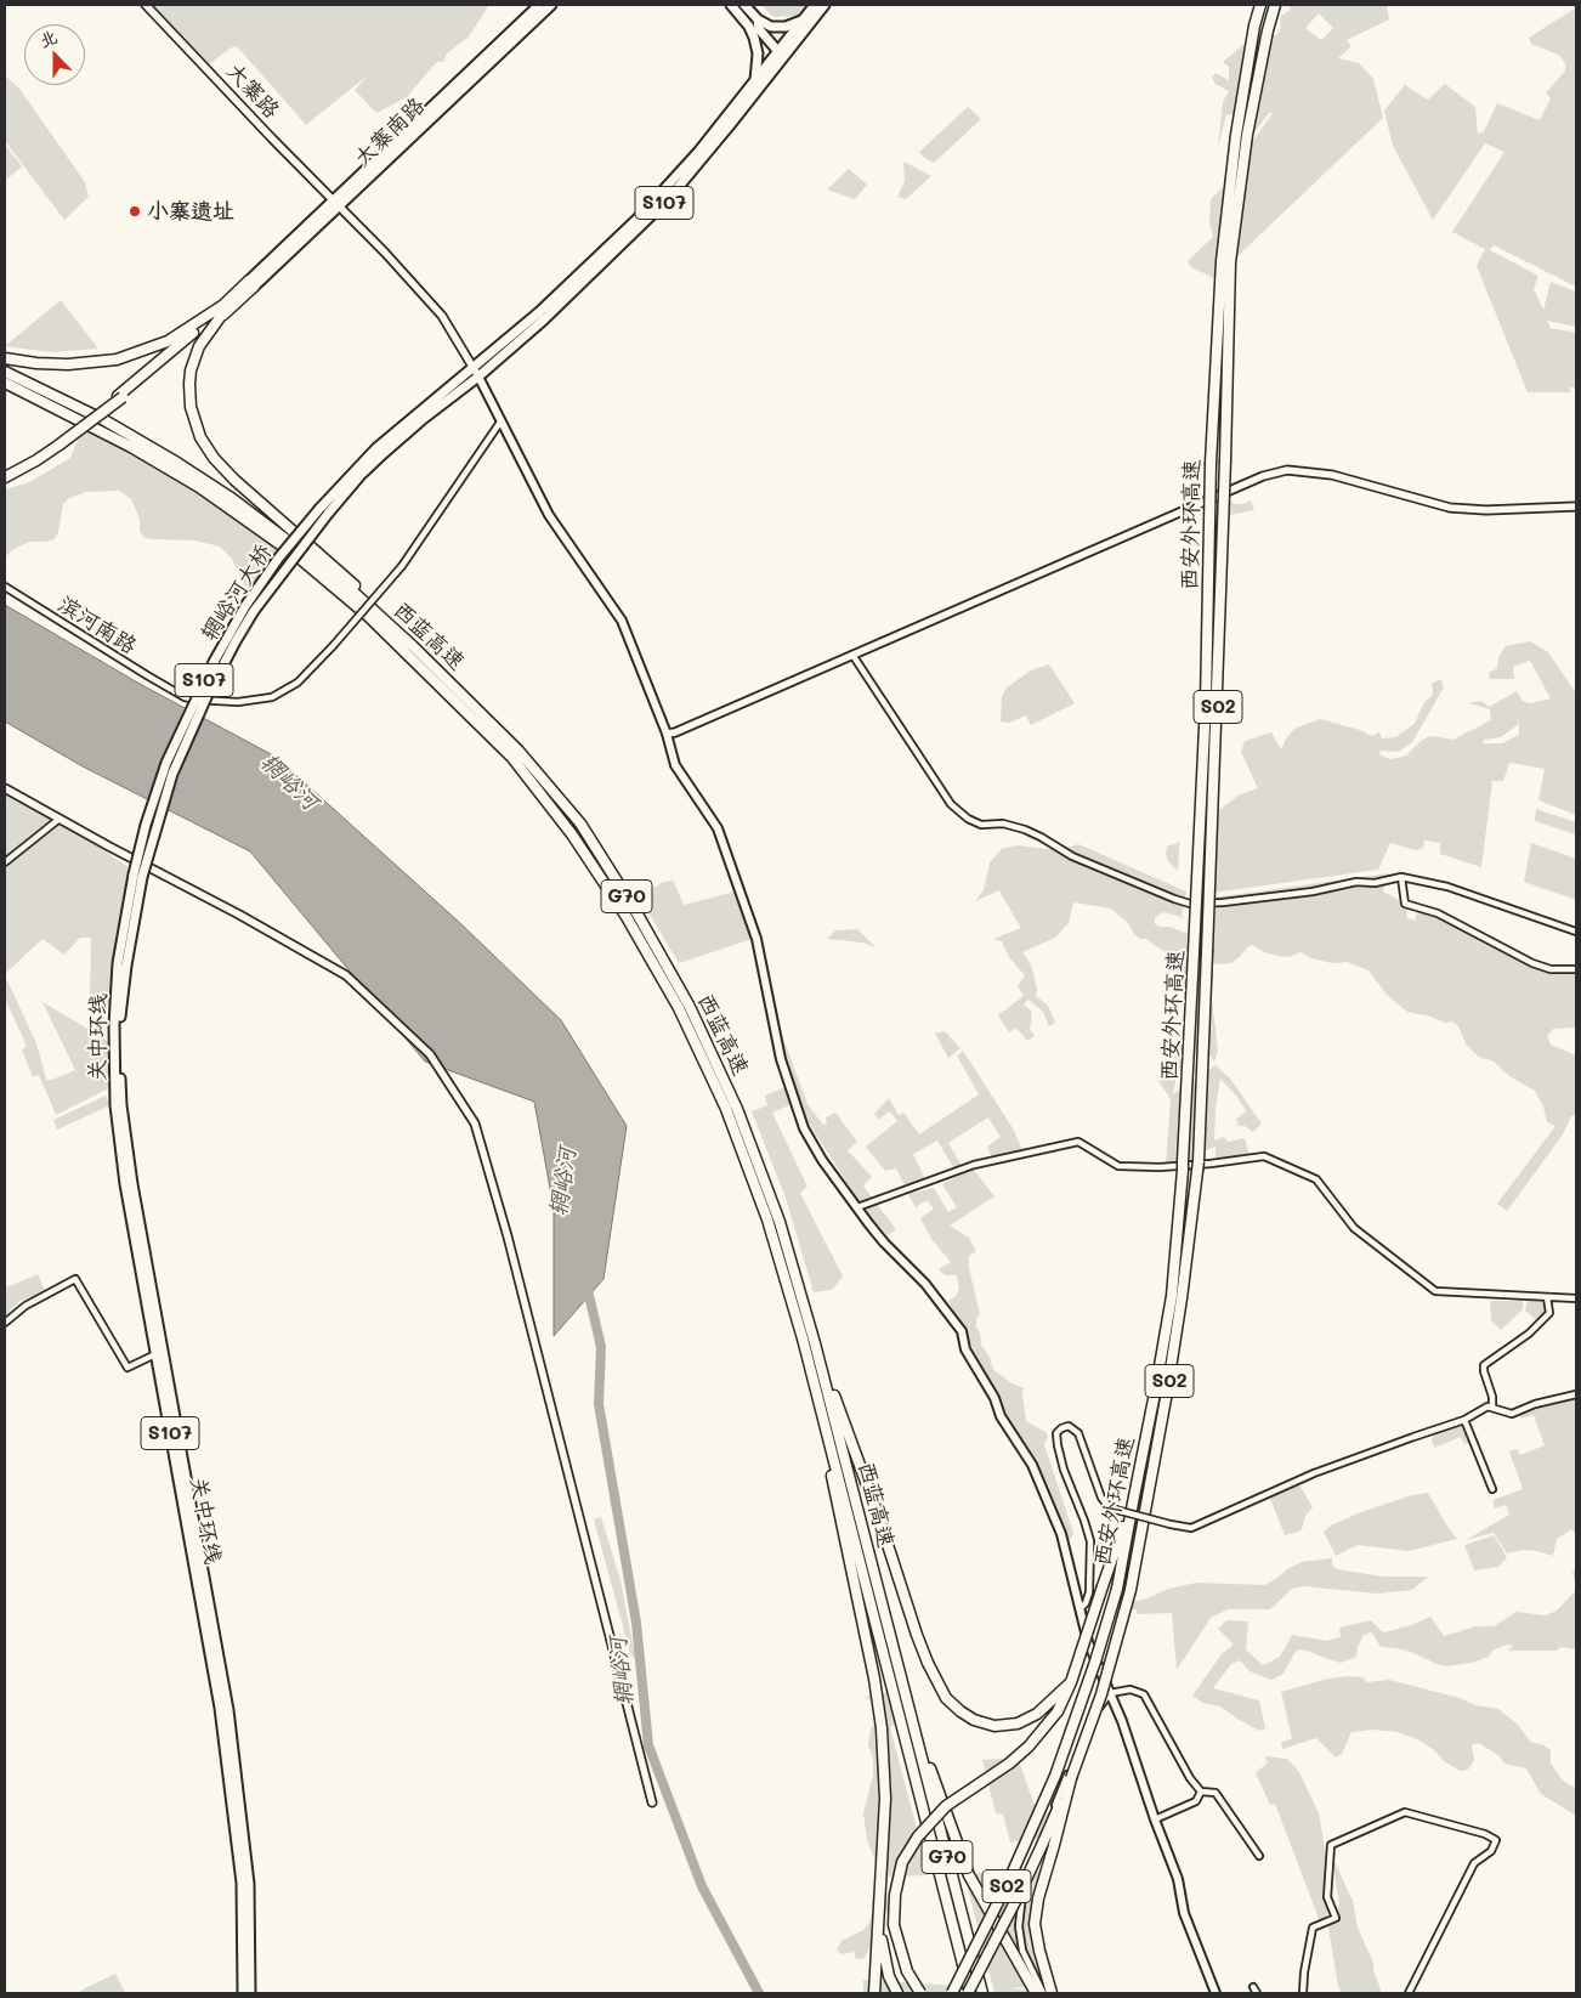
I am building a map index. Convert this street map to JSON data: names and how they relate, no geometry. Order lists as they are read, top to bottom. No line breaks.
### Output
{"streets":{"highway":["西安外环高速","西蓝高速","S02","G70"],"main road":["大寨南路","S107","辋峪河大桥","关中环线"],"street":["大寨路","滨河南路"]},"crossings":[["大寨路","大寨南路"],["大寨路","S107"],["S107","辋峪河大桥"],["西安外环高速","西蓝高速"],["辋峪河大桥","关中环线"]],"water":["辋峪河"],"places":["小寨遗址"],"north":"top"}
